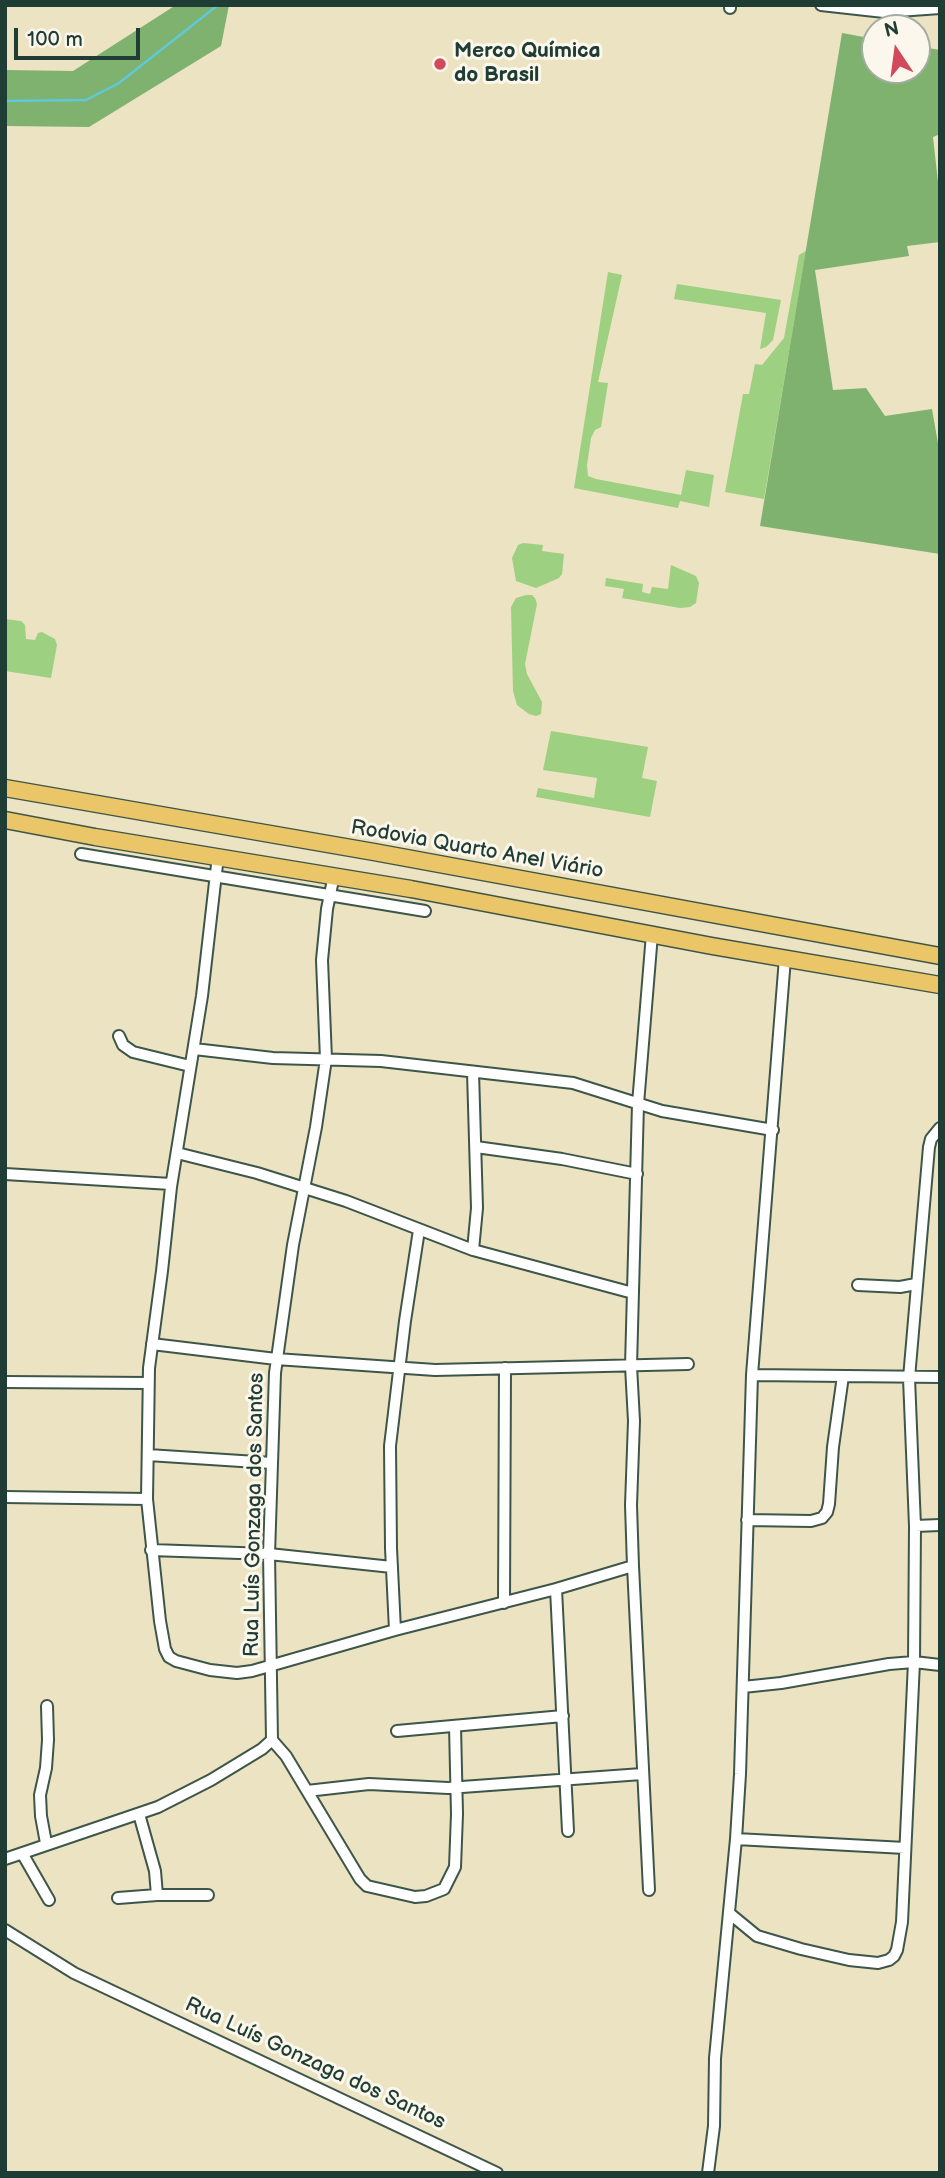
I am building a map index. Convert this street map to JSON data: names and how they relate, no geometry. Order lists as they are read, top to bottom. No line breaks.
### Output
{"streets":{"highway":["Rodovia Quarto Anel Viário"],"street":["Rua Luís Gonzaga dos Santos"]},"places":["Merco Química do Brasil"],"scale_bar":"100 m","north":"top"}
